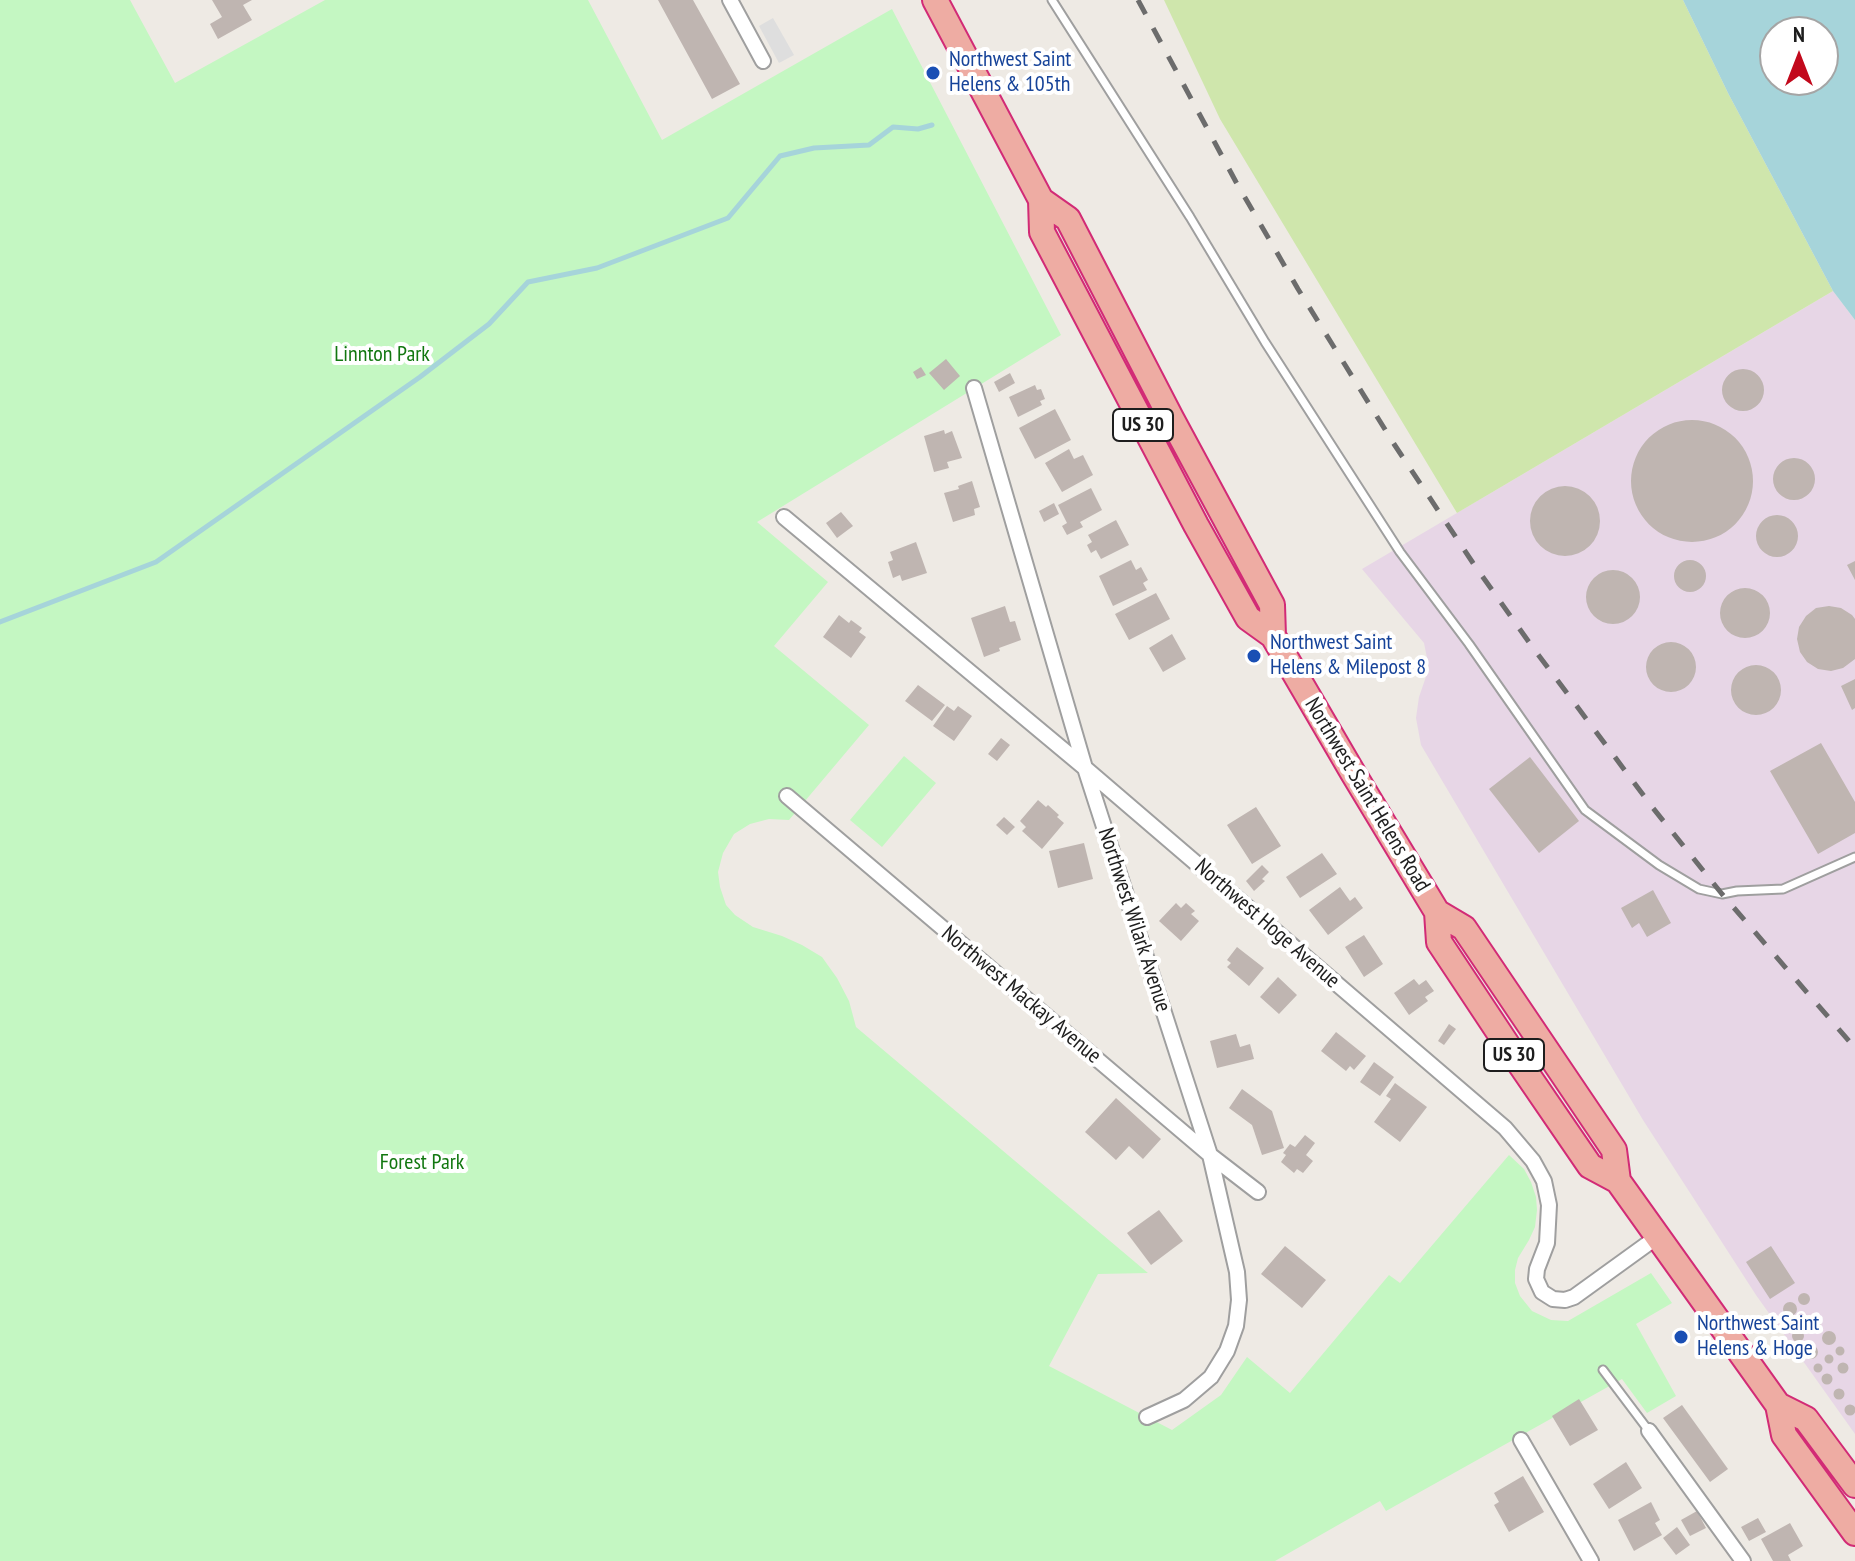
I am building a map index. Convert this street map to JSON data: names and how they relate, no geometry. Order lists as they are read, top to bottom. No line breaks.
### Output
{"streets":{"highway":["US 30","Northwest Saint Helens Road"],"street":["Northwest Wilark Avenue","Northwest Hoge Avenue","Northwest Mackay Avenue"]},"crossings":[["Northwest Saint Helens Road","Northwest Hoge Avenue"],["Northwest Wilark Avenue","Northwest Hoge Avenue"],["Northwest Wilark Avenue","Northwest Mackay Avenue"]],"parks":["Linnton Park","Forest Park"],"places":["Northwest Saint Helens & 105th","Northwest Saint Helens & Milepost 8","Northwest Saint Helens & Hoge"],"north":"top"}
